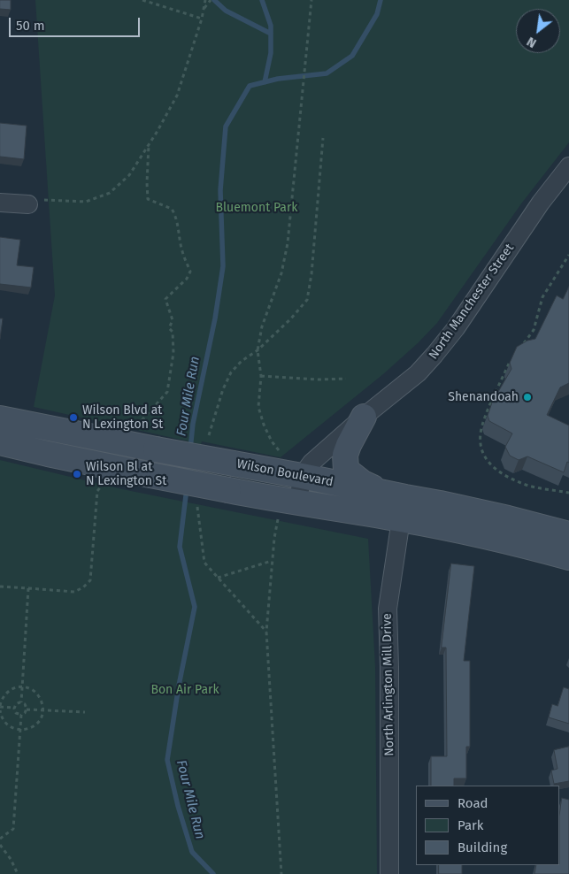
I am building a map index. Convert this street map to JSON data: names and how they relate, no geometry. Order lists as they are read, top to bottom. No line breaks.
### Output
{"streets":{"main road":["Wilson Boulevard"],"street":["North Manchester Street","North Arlington Mill Drive"]},"crossings":[["North Manchester Street","Wilson Boulevard"],["Wilson Boulevard","North Arlington Mill Drive"]],"water":["Four Mile Run"],"parks":["Bluemont Park","Bon Air Park"],"places":["Shenandoah","Wilson Blvd at N Lexington St","Wilson Bl at N Lexington St"],"legend":["Road","Park","Building"],"scale_bar":"50 m","north":"bottom left"}
